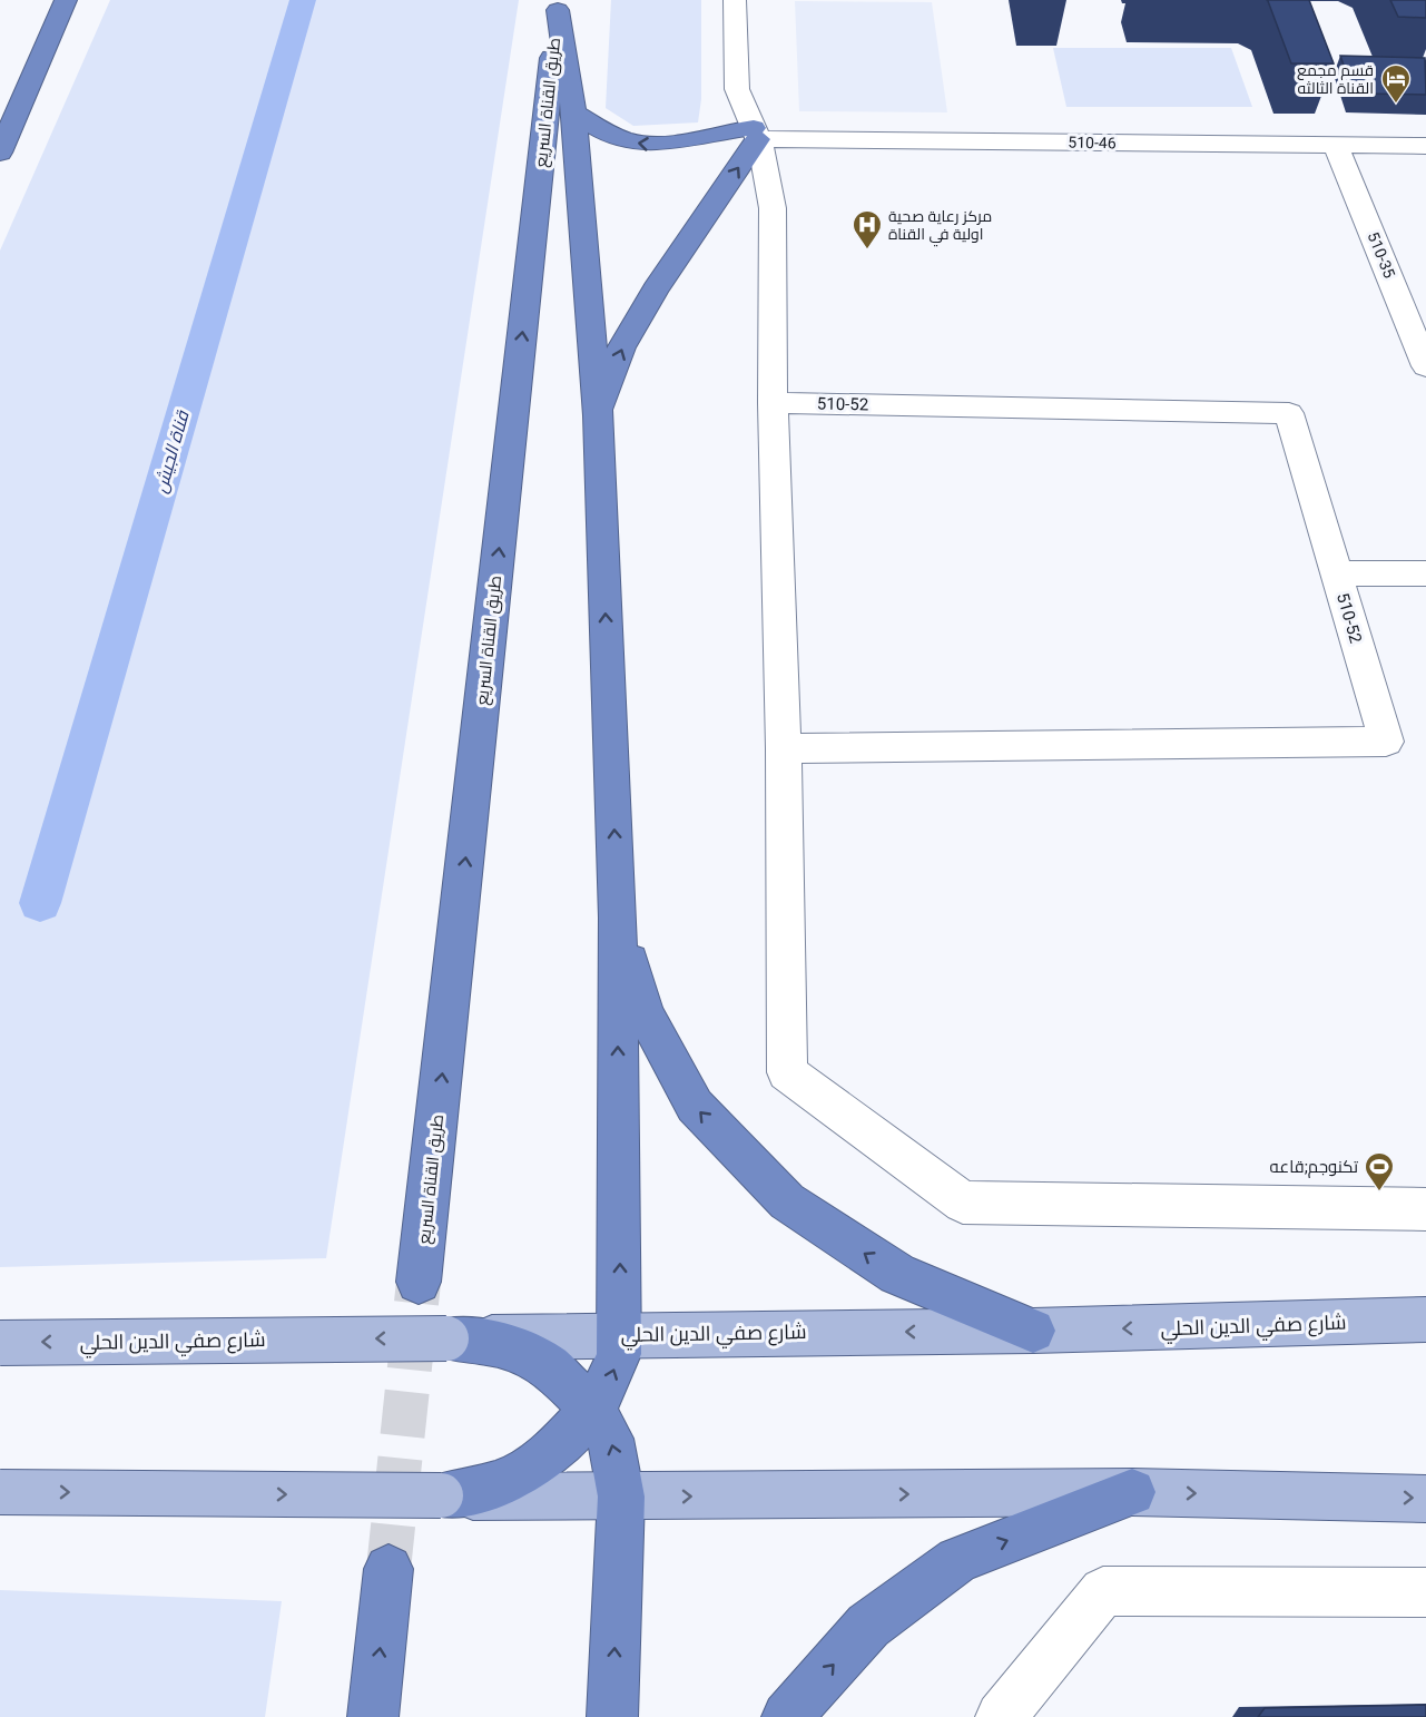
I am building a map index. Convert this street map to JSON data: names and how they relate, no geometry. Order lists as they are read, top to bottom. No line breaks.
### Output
{"streets":{"highway":["طريق القناة السريع"],"main road":["شارع صفي الدين الحلي"],"street":["510-46","510-35","510-52"]},"crossings":[["510-46","510-35"]],"water":["قناة الجيش"],"places":{"hotel":["قسم مجمع القناة الثالثه"],"hospital":["مركز رعاية صحية اولية في القناة"],"sports":["تكنوجم;قاعه"]}}
